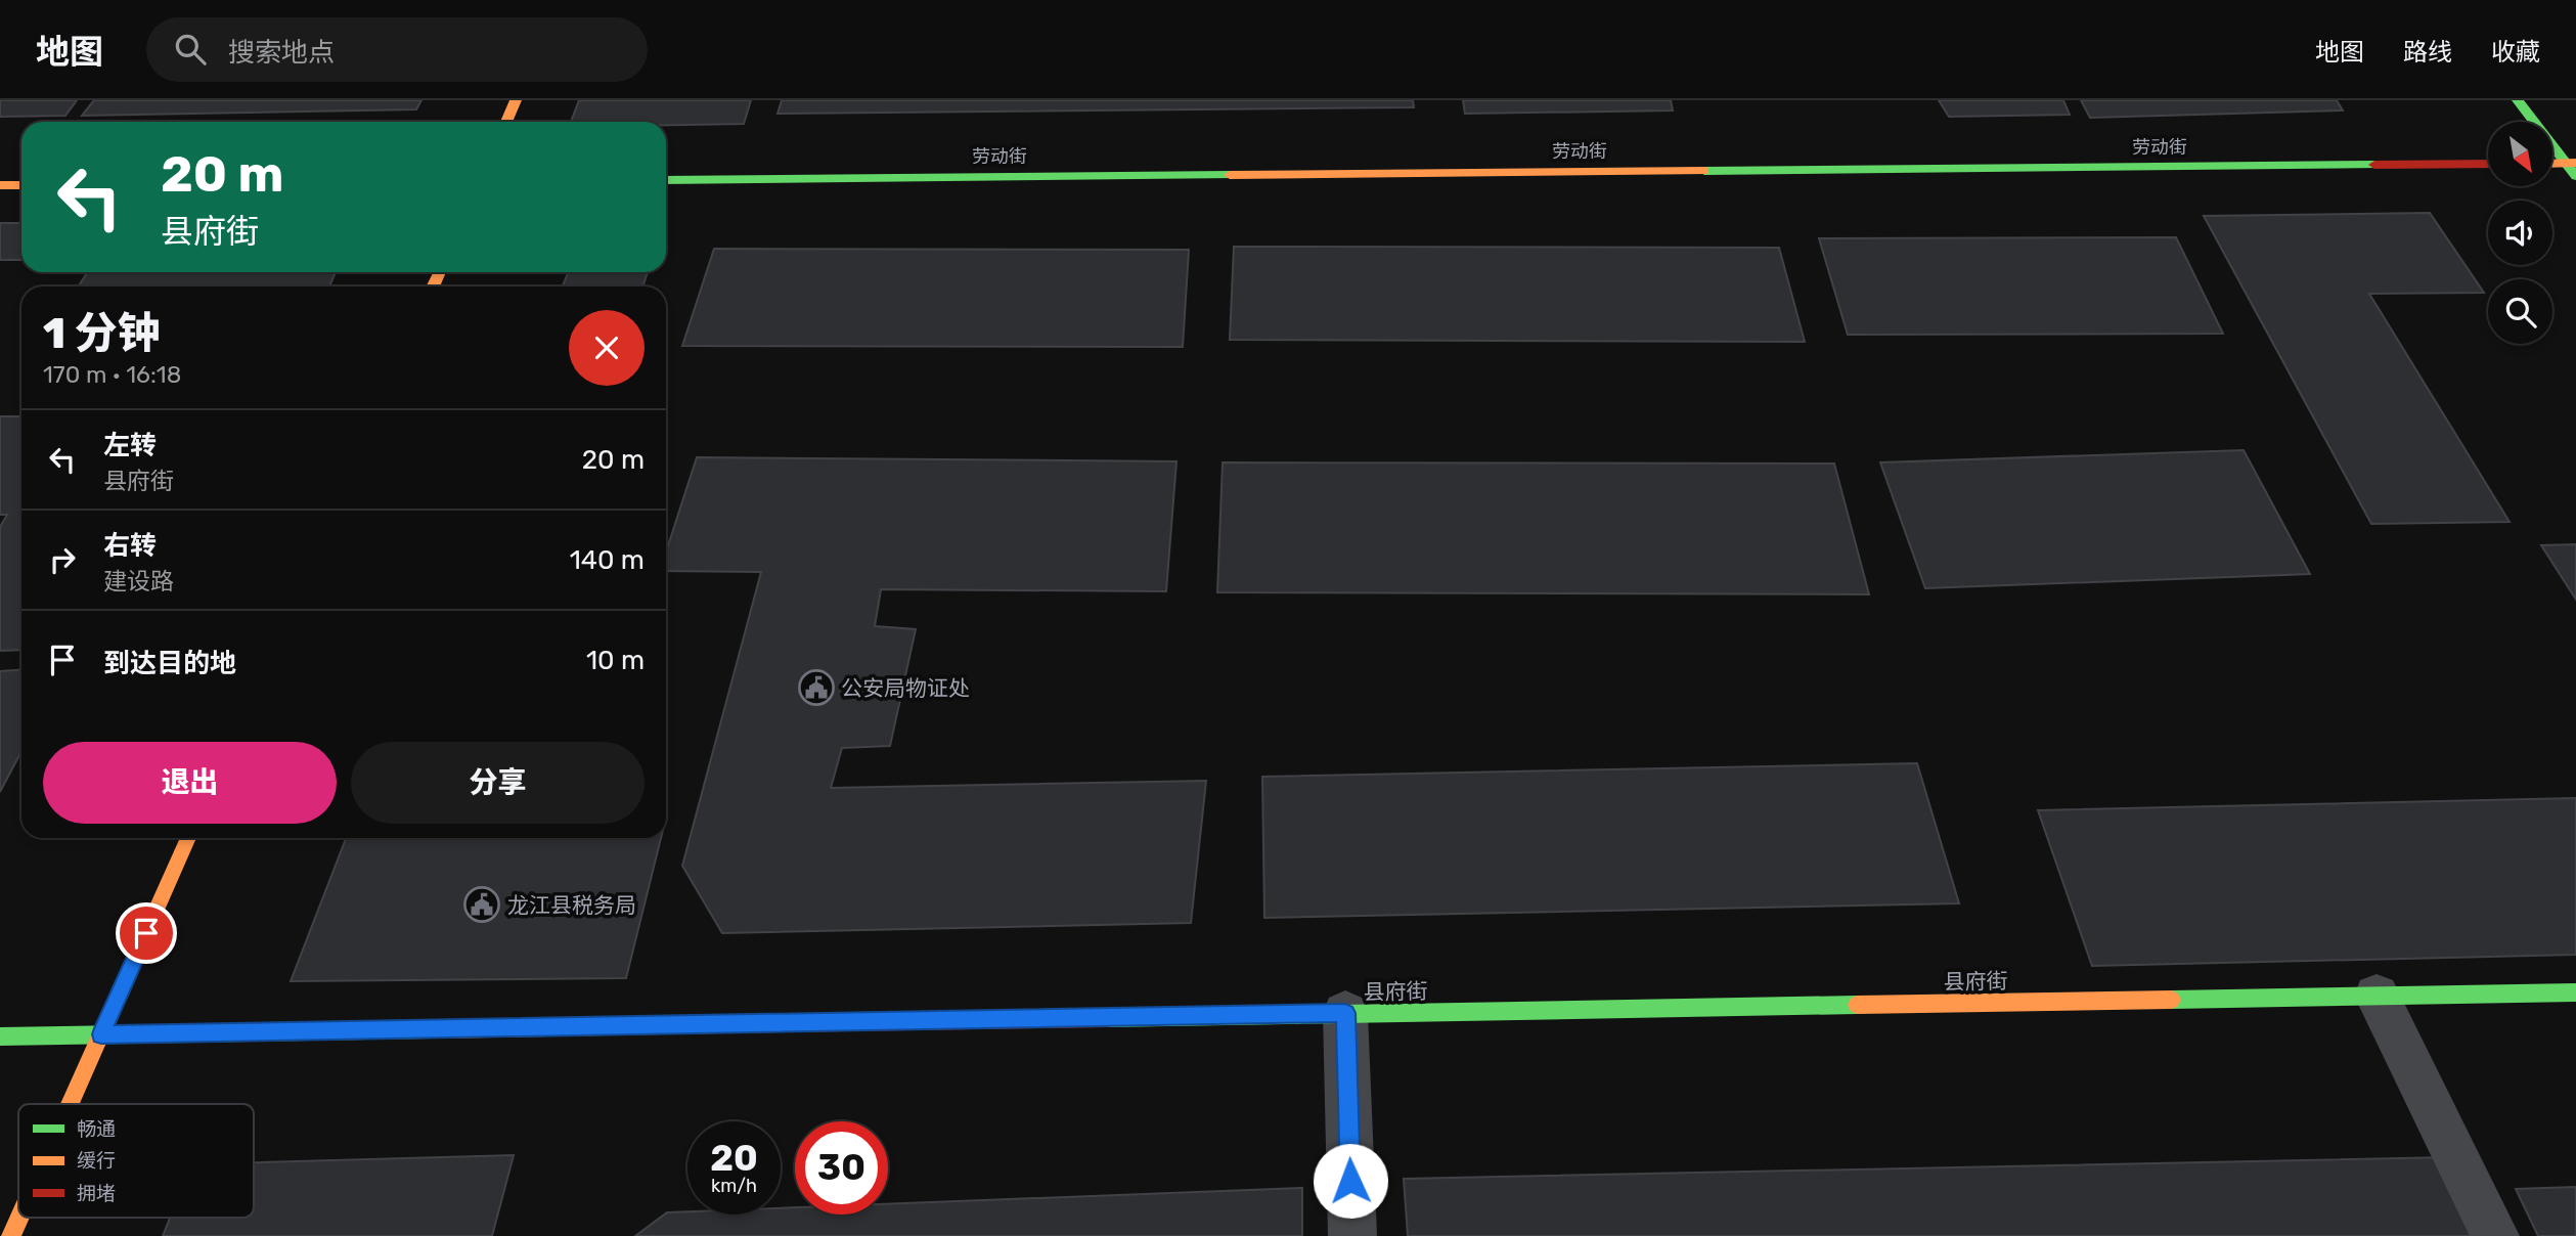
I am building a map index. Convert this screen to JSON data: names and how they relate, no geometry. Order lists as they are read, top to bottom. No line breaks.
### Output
{"streets":{"street":["劳动街","县府街"]},"places":{"public building":["公安局物证处","龙江县税务局"]},"legend":["畅通","缓行","拥堵"],"north":"bottom right","page":{"header":"地图","search":"搜索地点","nav":["地图","路线","收藏"],"turn":["20 m","县府街"],"heading":["1 分钟","170 m · 16:18"],"list":[{"name":"左转","note":"县府街","value":"20 m"},{"name":"右转","note":"建设路","value":"140 m"},{"name":"到达目的地","value":"10 m"}],"buttons":["退出","分享"],"speed":"20 km/h","limit":"30"}}
